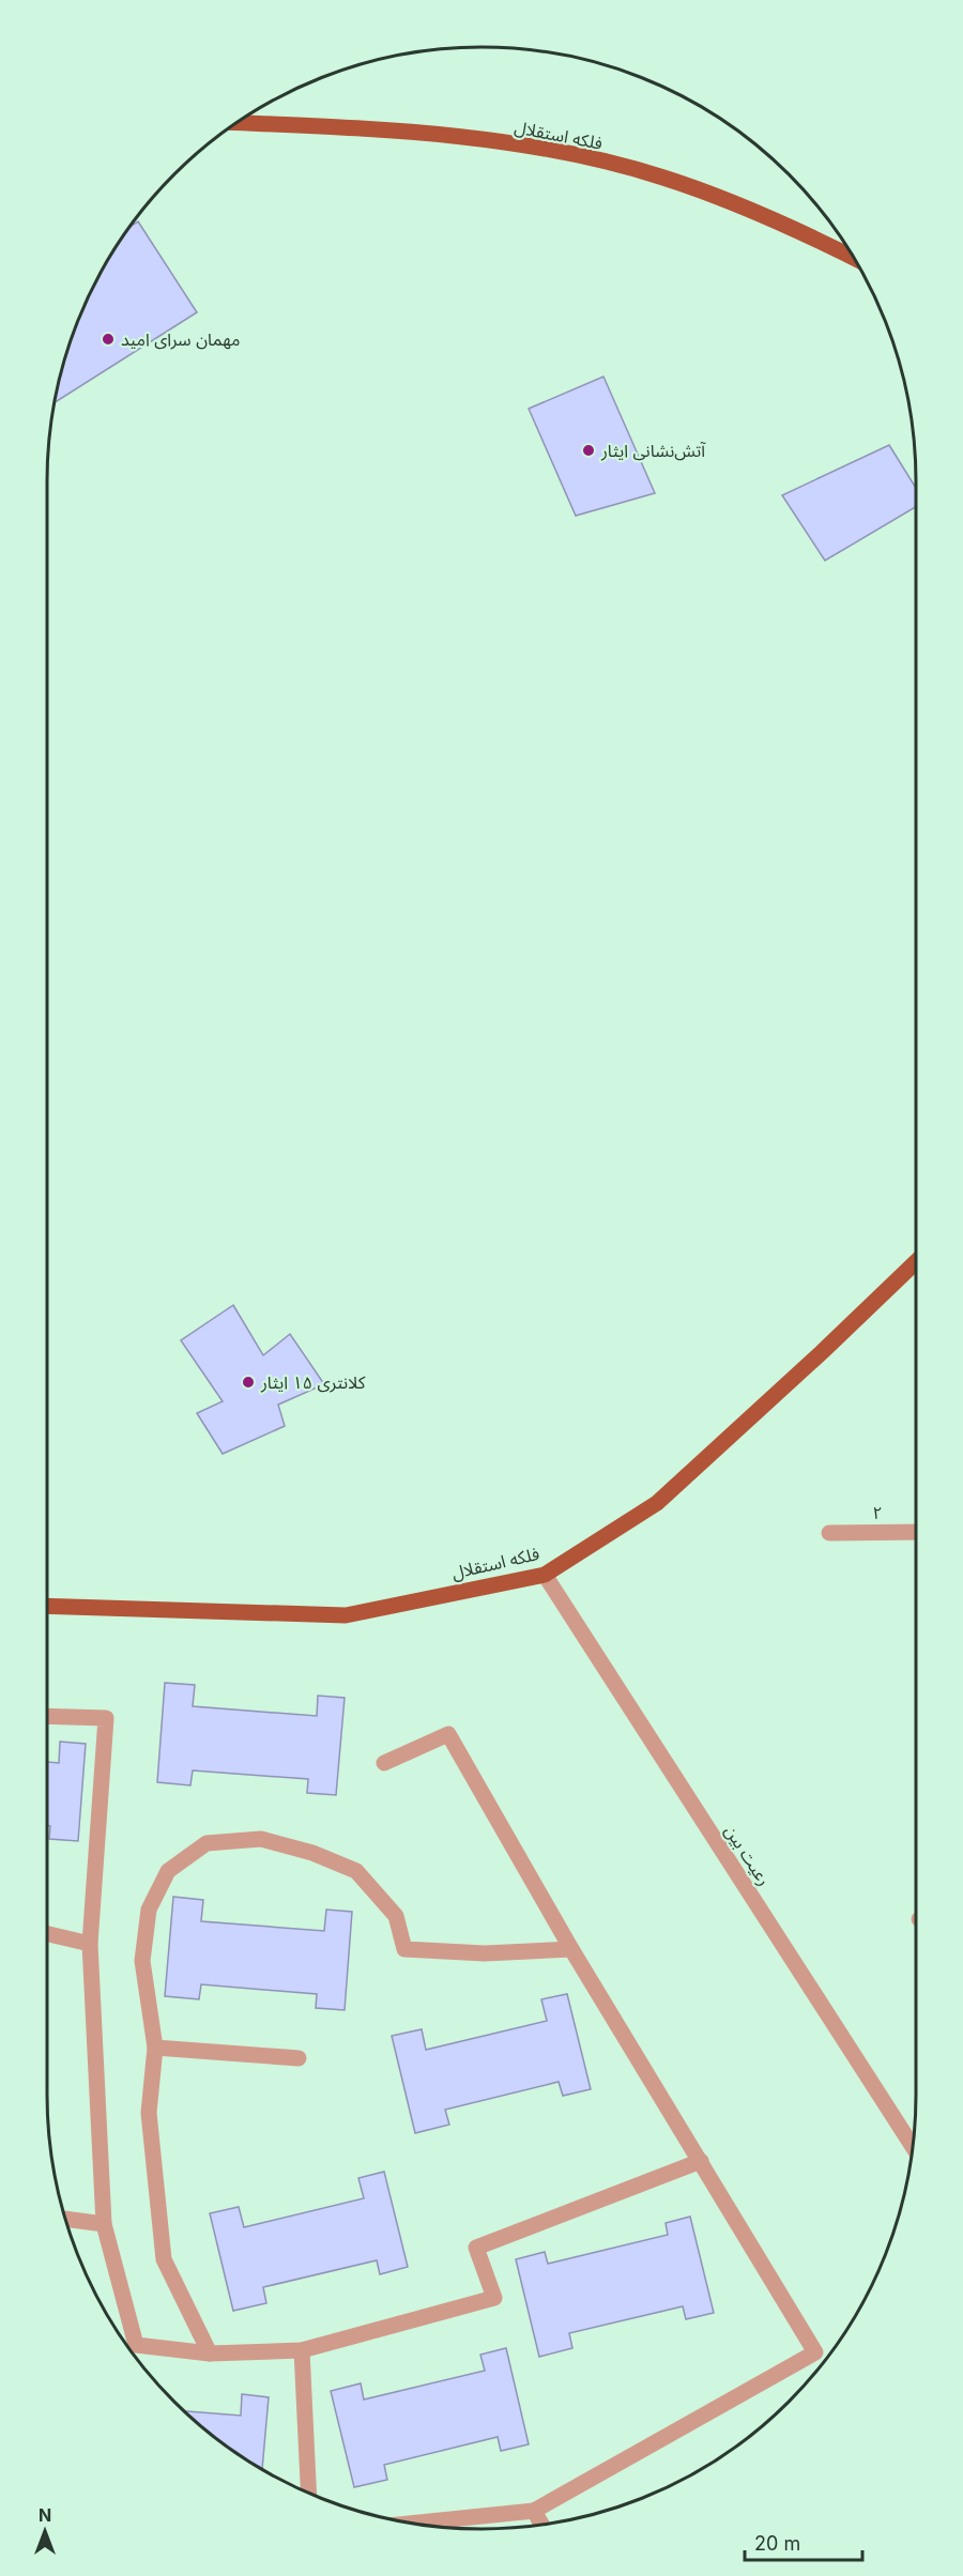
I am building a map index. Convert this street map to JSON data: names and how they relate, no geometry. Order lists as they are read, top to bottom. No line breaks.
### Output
{"streets":{"main road":["فلکه استقلال"],"street":["۲","رعیت بین"]},"crossings":[["فلکه استقلال","رعیت بین"]],"places":["مهمان سرای امید","آتش‌نشانی ایثار","کلانتری ۱۵ ایثار"],"scale_bar":"20 m","north":"top"}
